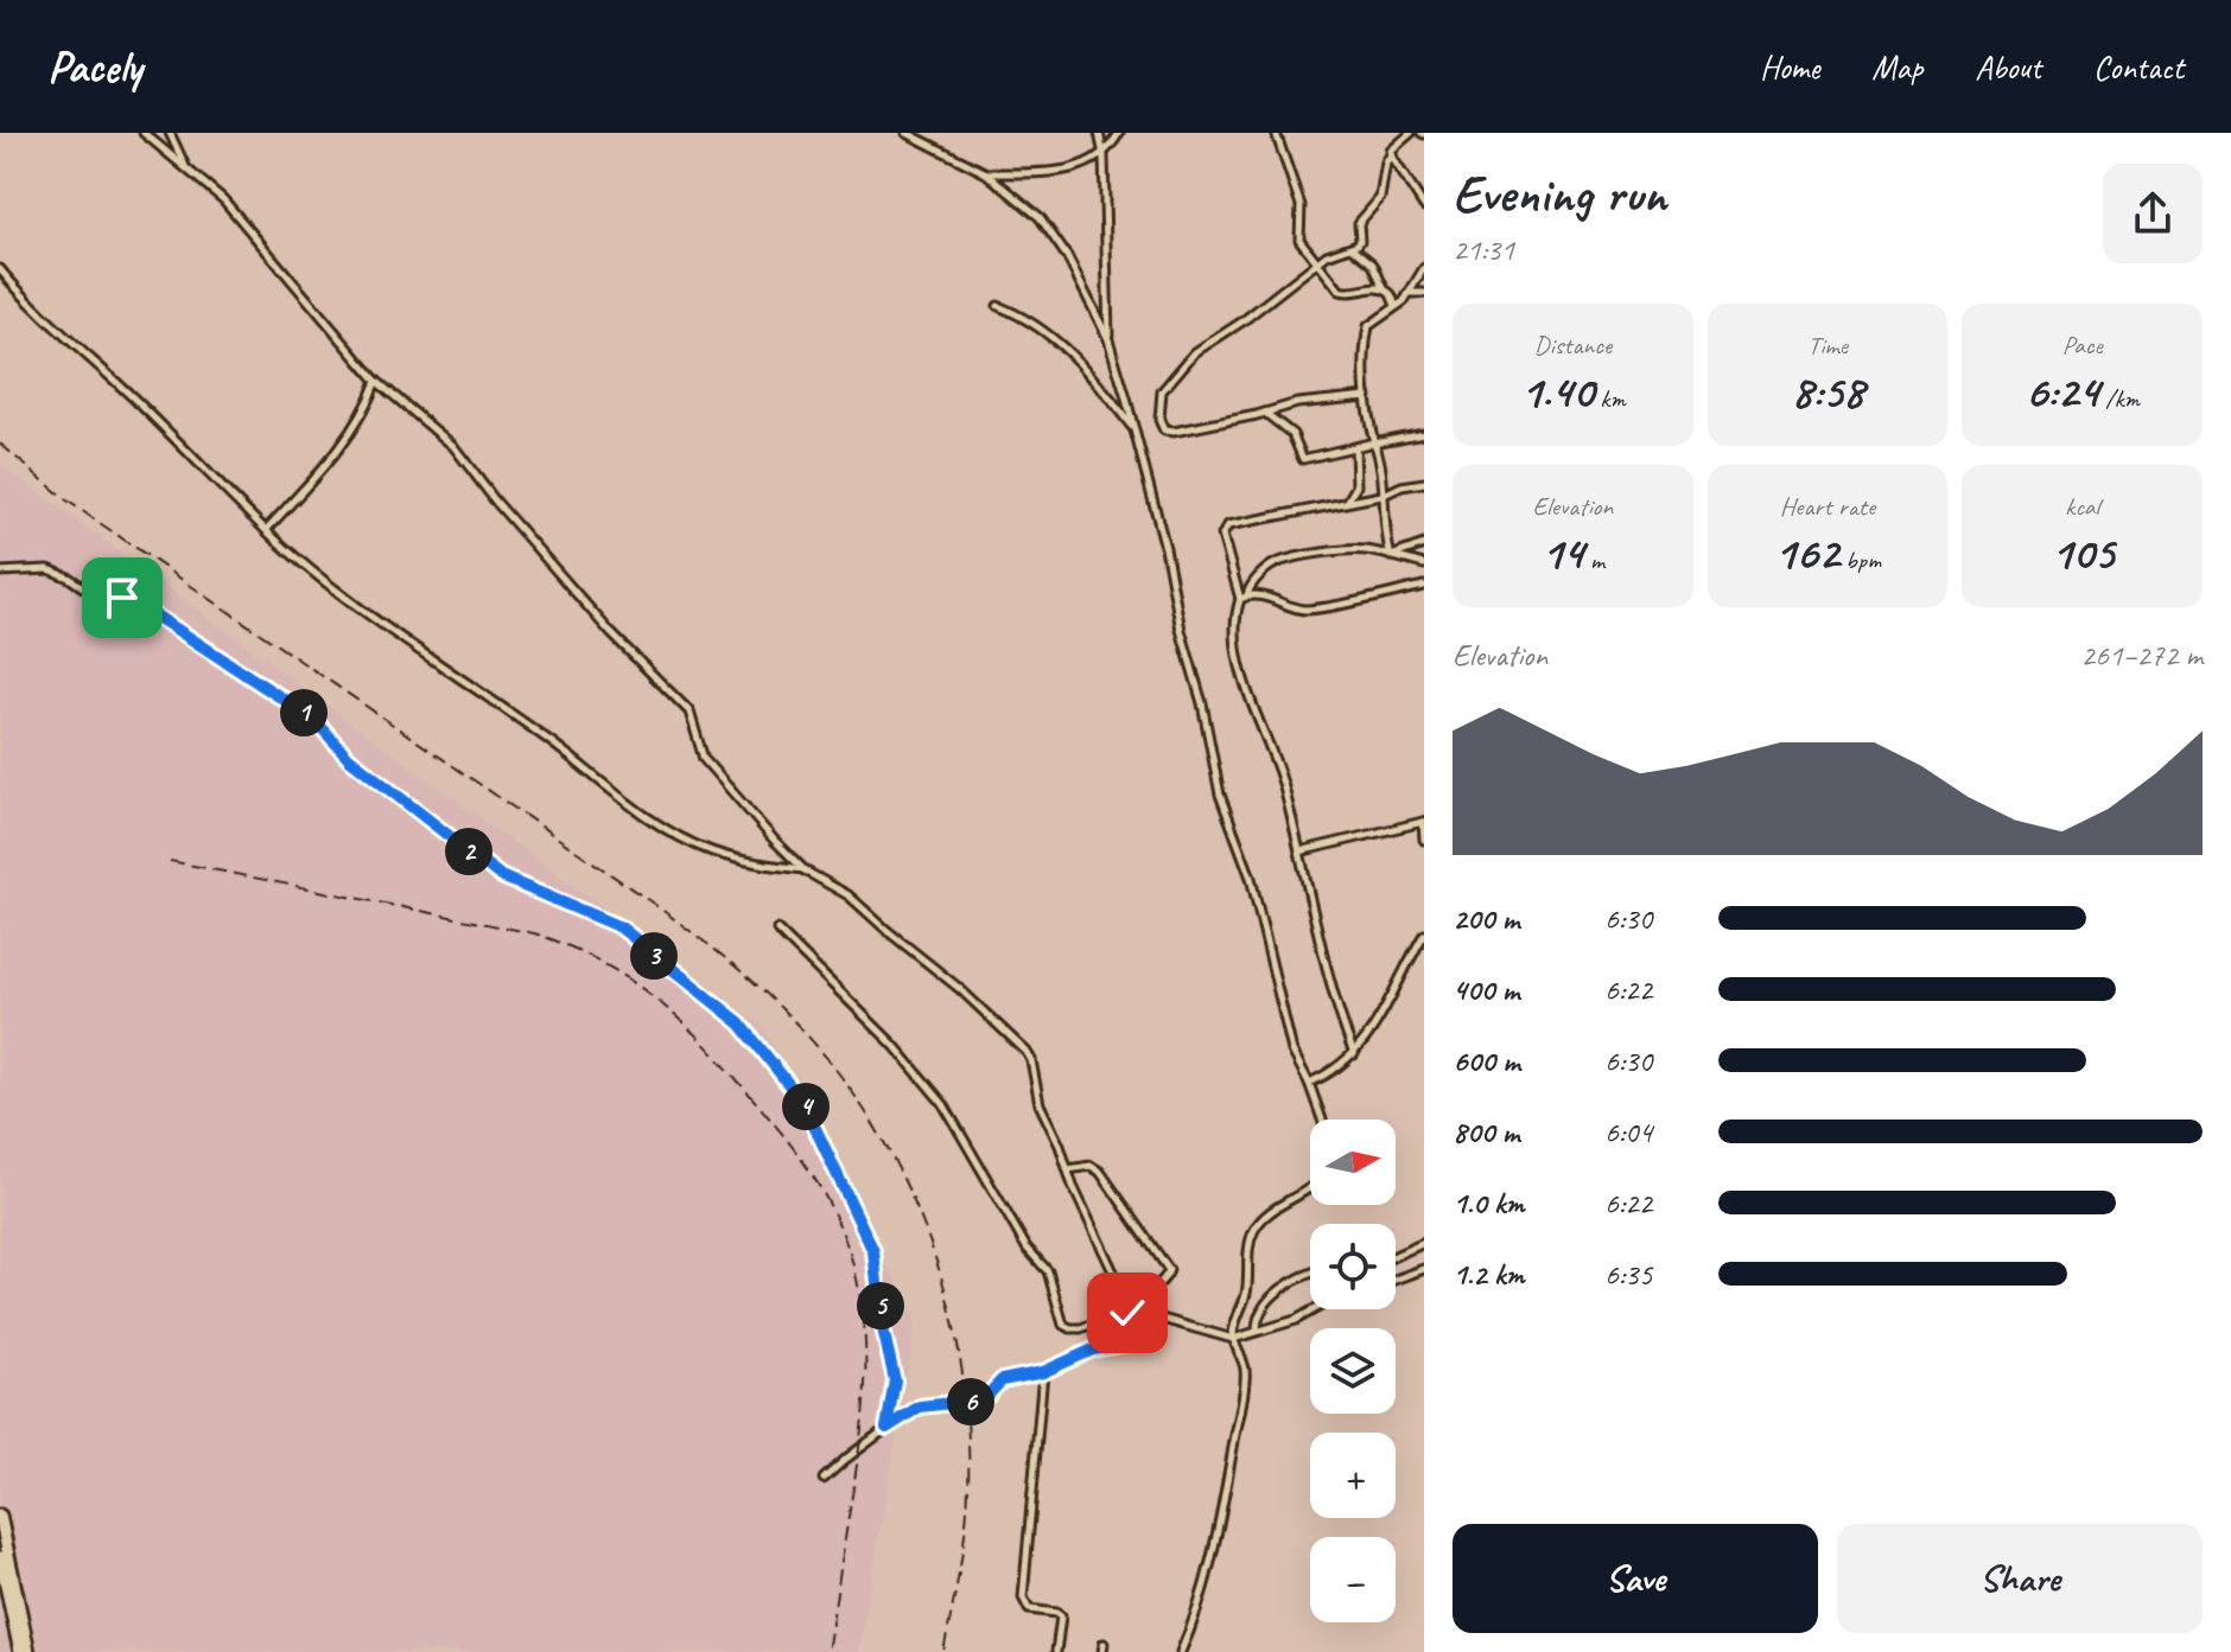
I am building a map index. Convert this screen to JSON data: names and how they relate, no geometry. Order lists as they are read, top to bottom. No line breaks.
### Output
{"north":"right","page":{"header":"Pacely","nav":["Home","Map","About","Contact"],"heading":["Evening run","21:31"],"stats":[["Distance","1.40 km"],["Time","8:58"],["Pace","6:24 /km"],["Elevation","14 m"],["Heart rate","162 bpm"],["kcal","105"]],"chart":["Elevation","261–272 m"],"pins":["1","2","3","4","5","6"],"list":[{"name":"200 m","note":"6:30"},{"name":"400 m","note":"6:22"},{"name":"600 m","note":"6:30"},{"name":"800 m","note":"6:04"},{"name":"1.0 km","note":"6:22"},{"name":"1.2 km","note":"6:35"}],"map_buttons":["+","−"],"buttons":["Save","Share"]}}
